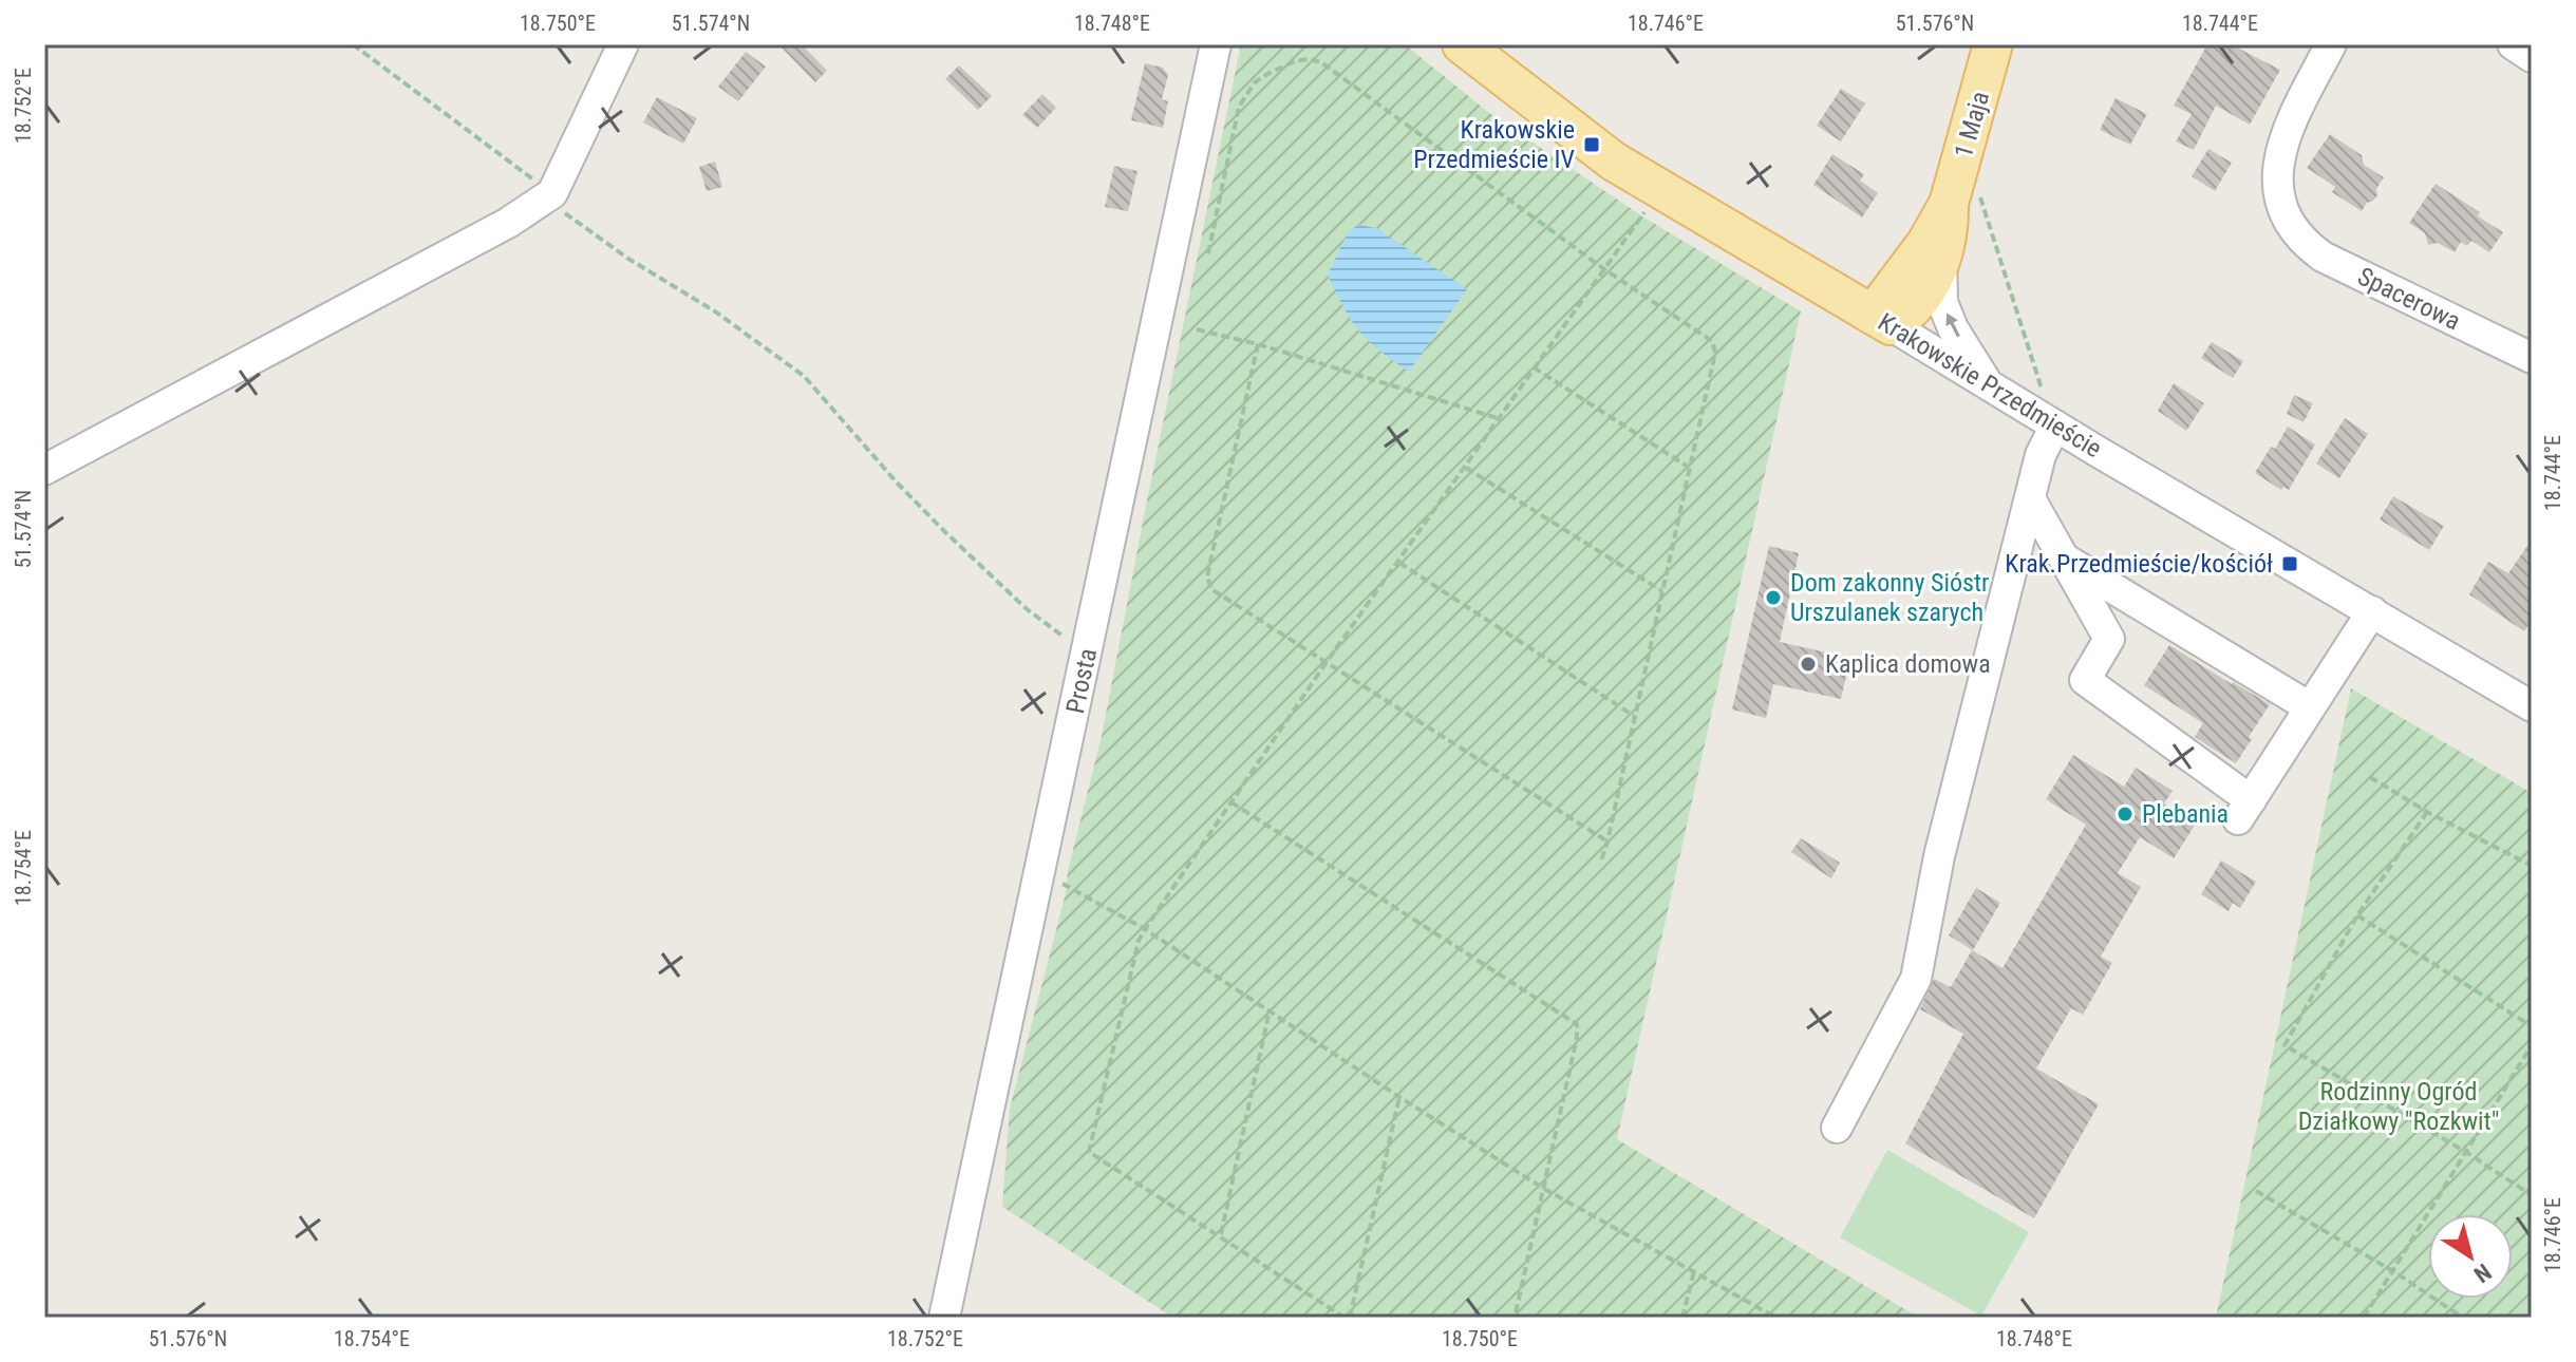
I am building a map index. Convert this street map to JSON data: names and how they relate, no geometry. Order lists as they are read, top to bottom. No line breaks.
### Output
{"streets":{"main road":["1 Maja","Krakowskie Przedmieście"],"street":["Spacerowa","Prosta"]},"crossings":[["1 Maja","Krakowskie Przedmieście"]],"parks":["Rodzinny Ogród Działkowy \"Rozkwit\""],"places":{"transit":["Krakowskie Przedmieście IV","Krak.Przedmieście/kościół"],"other":["Dom zakonny Sióstr Urszulanek szarych","Kaplica domowa","Plebania"]},"north":"bottom right","coordinates":["18.750°E","51.574°N","18.748°E","18.746°E","51.576°N","18.744°E","18.752°E","18.754°E"]}
